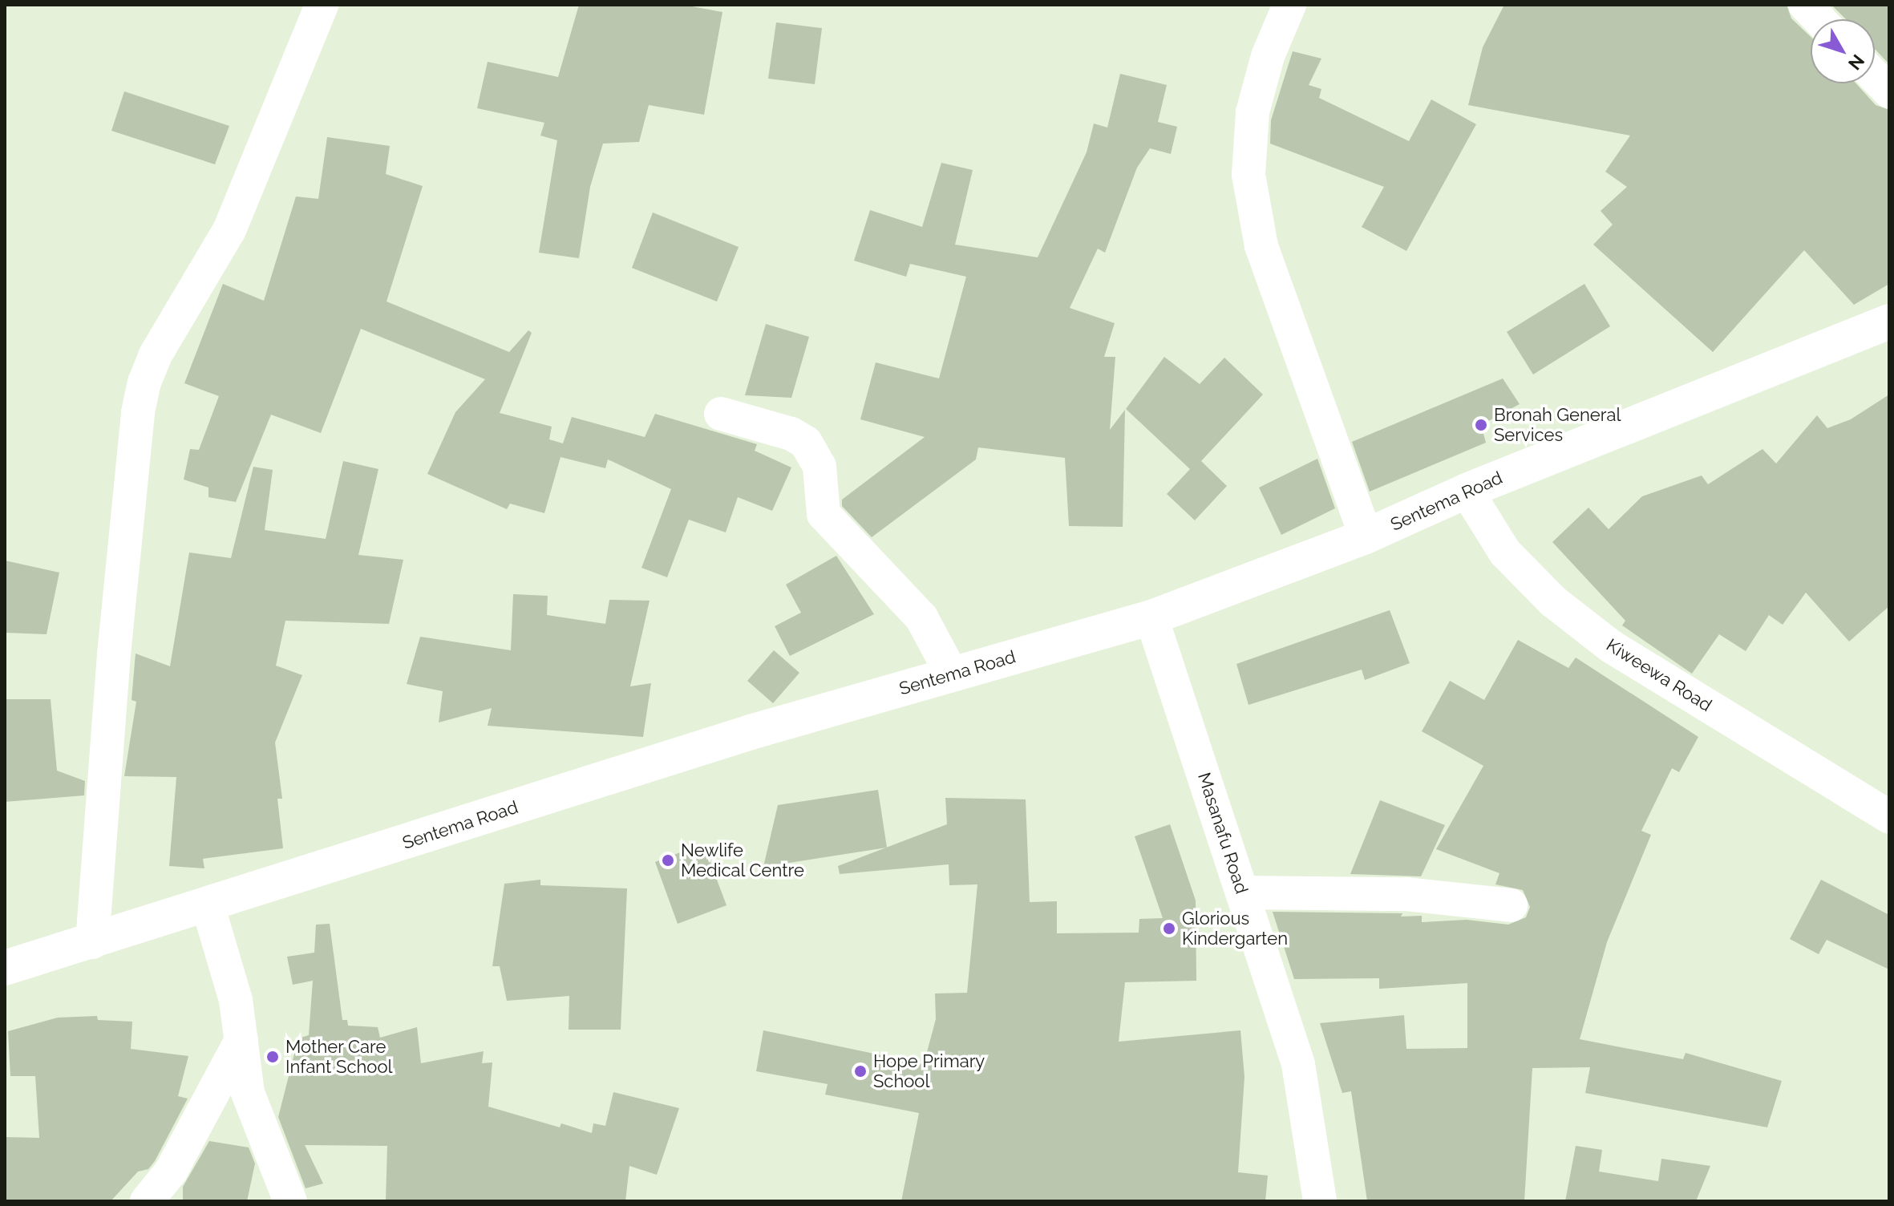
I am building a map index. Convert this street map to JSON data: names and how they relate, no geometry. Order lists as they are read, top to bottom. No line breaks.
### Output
{"streets":{"main road":["Sentema Road"],"street":["Kiweewa Road","Masanafu Road"]},"crossings":[["Sentema Road","Kiweewa Road"],["Sentema Road","Masanafu Road"]],"places":["Bronah General Services","Newlife Medical Centre","Glorious Kindergarten","Mother Care Infant School","Hope Primary School"],"north":"bottom right"}
